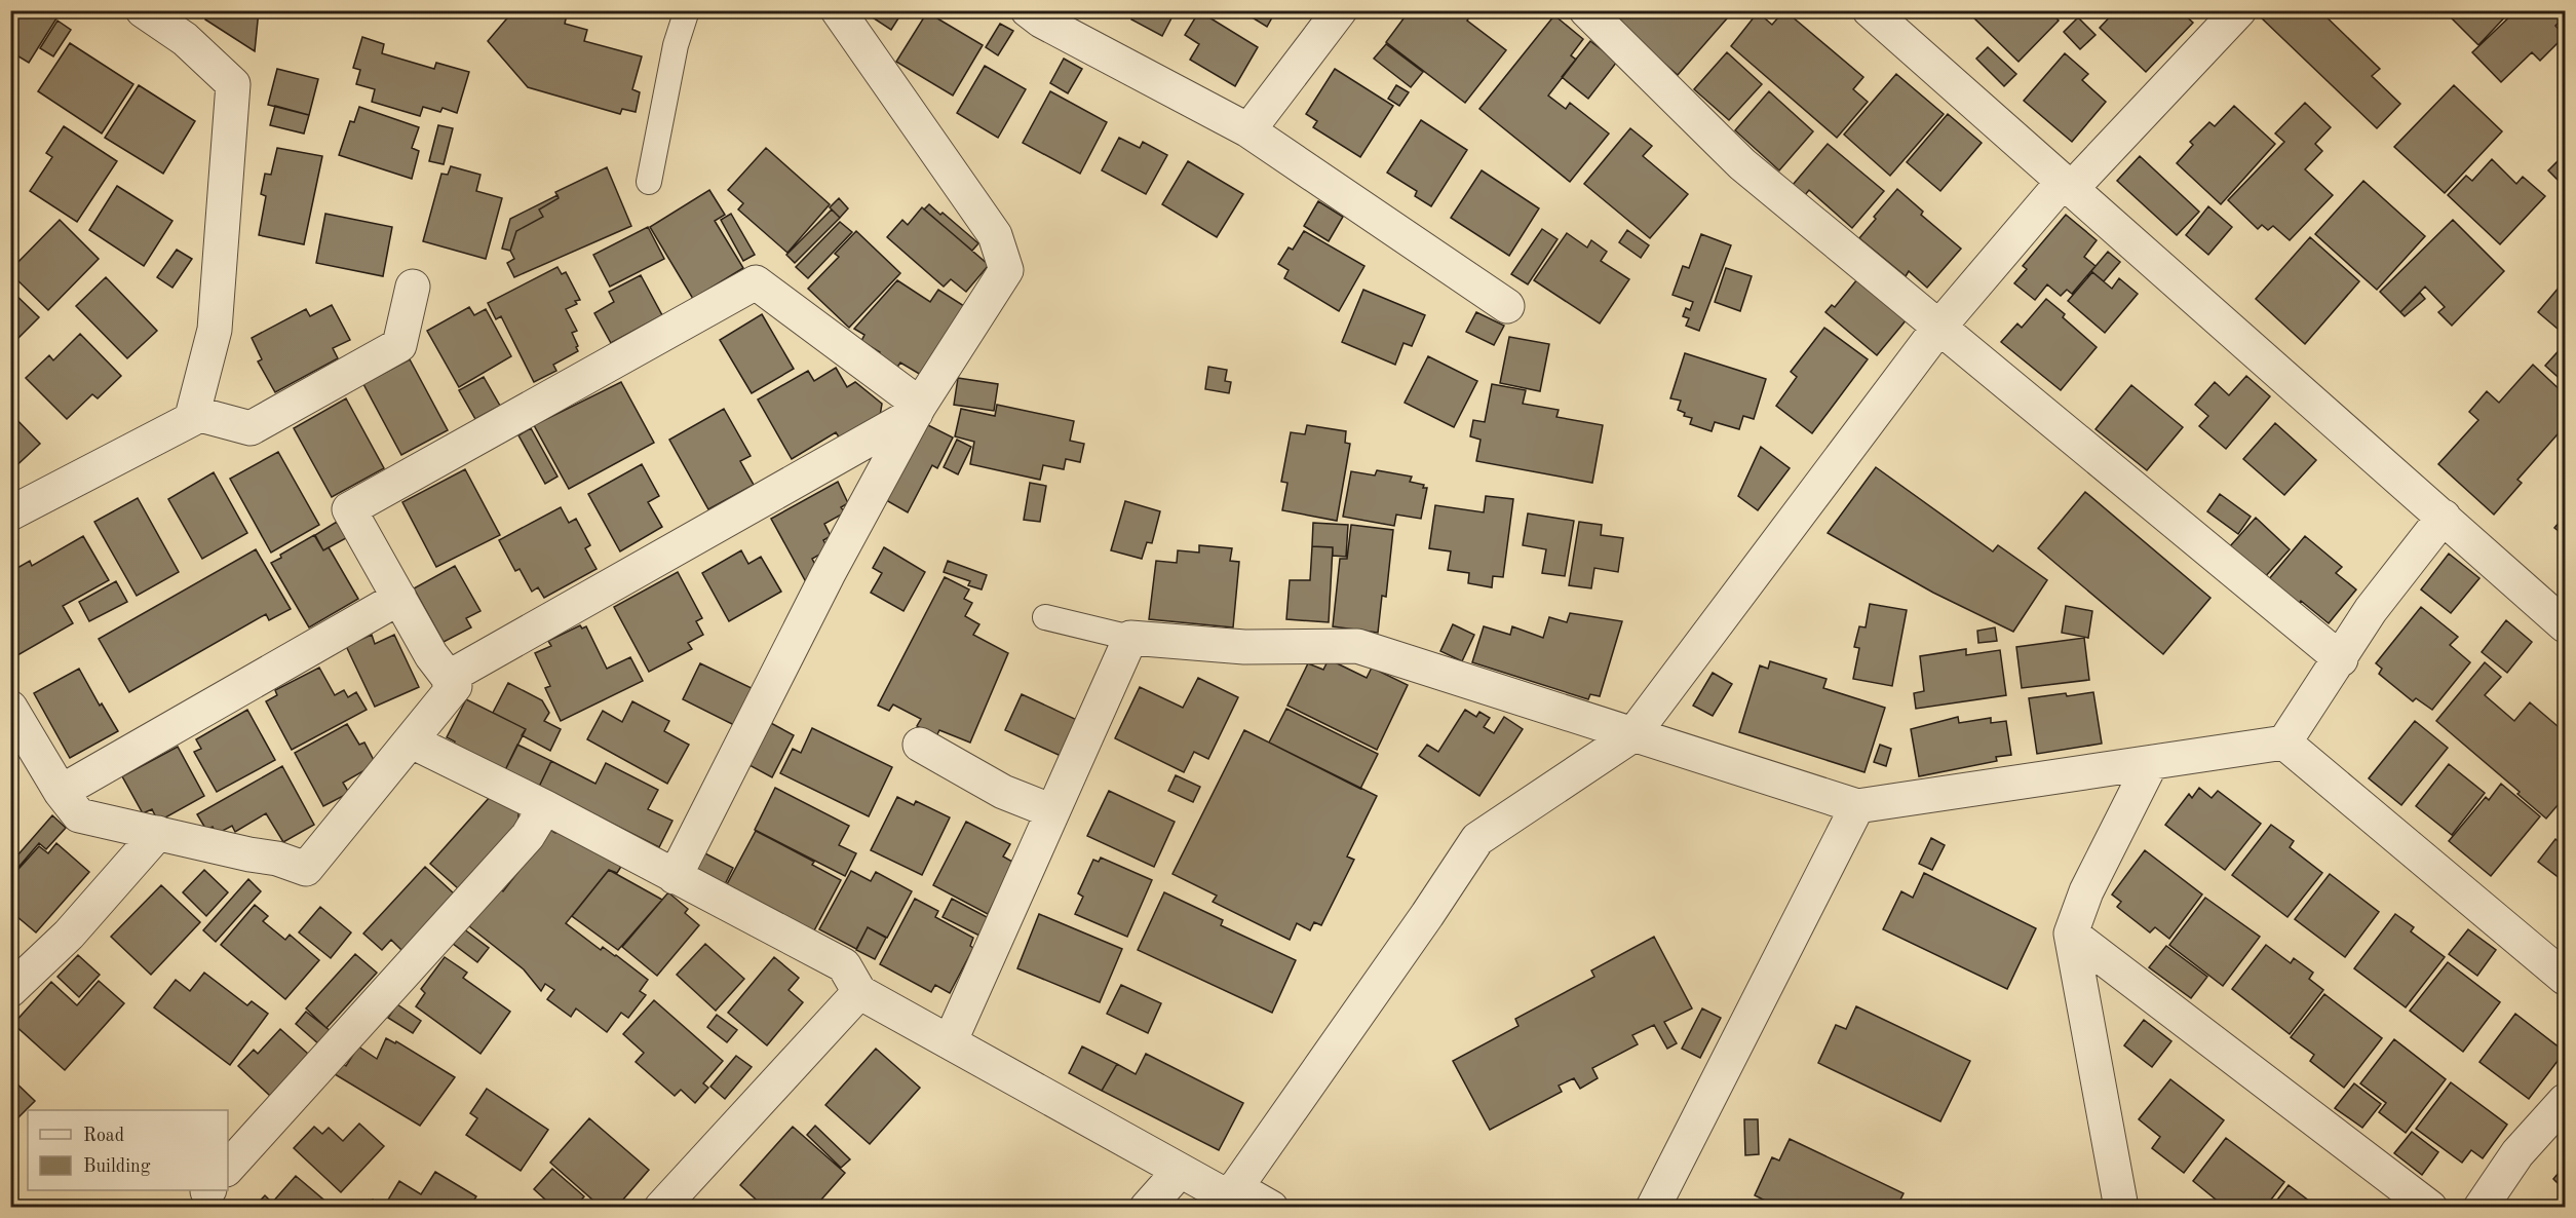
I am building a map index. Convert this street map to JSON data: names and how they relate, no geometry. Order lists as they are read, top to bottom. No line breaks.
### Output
{"legend":["Road","Building"]}
